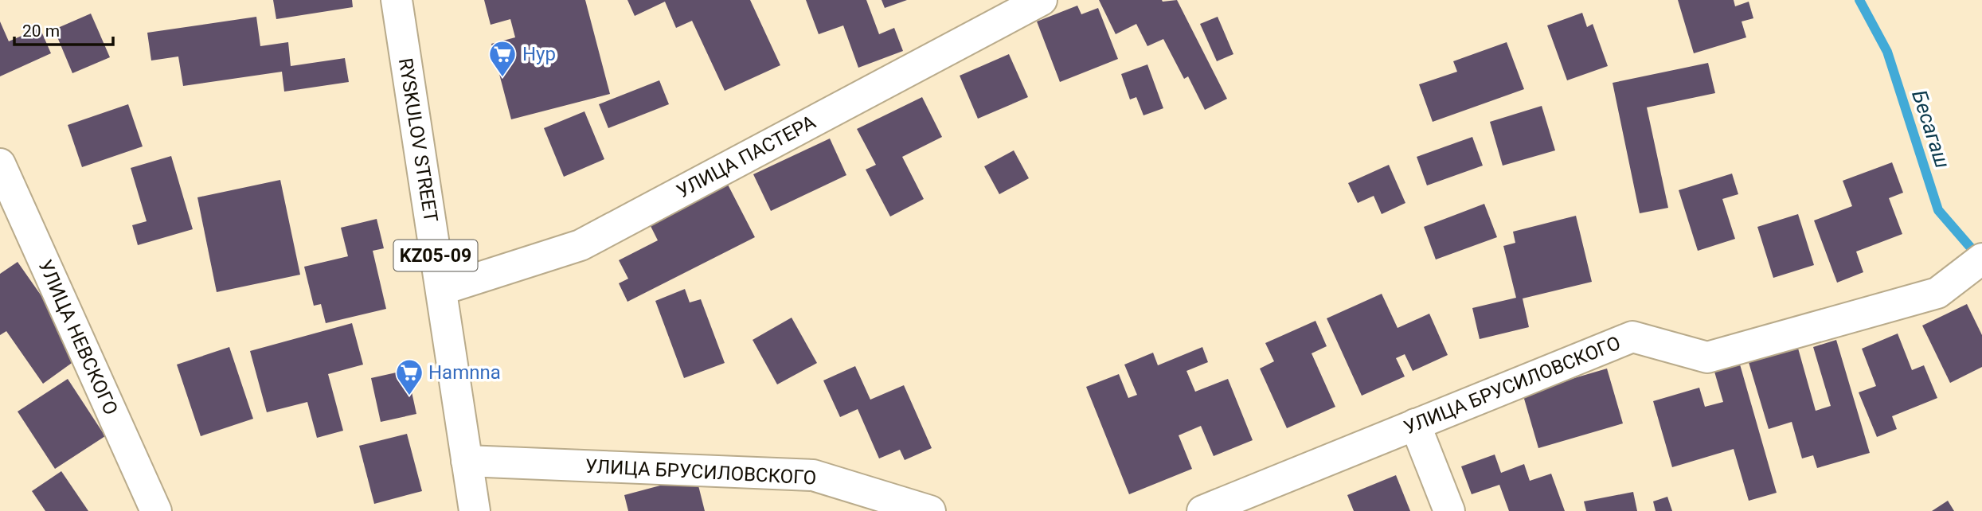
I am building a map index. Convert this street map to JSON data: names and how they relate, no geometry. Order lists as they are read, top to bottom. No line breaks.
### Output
{"streets":{"street":["RYSKULOV STREET","УЛИЦА ПАСТЕРА","KZ05-09","УЛИЦА НЕВСКОГО","УЛИЦА БРУСИЛОВСКОГО"]},"crossings":[["RYSKULOV STREET","УЛИЦА ПАСТЕРА"],["RYSKULOV STREET","УЛИЦА БРУСИЛОВСКОГО"]],"water":["Бесагаш"],"places":{"supermarket":["Hyp","Hamnna"]},"scale_bar":"20 m"}
